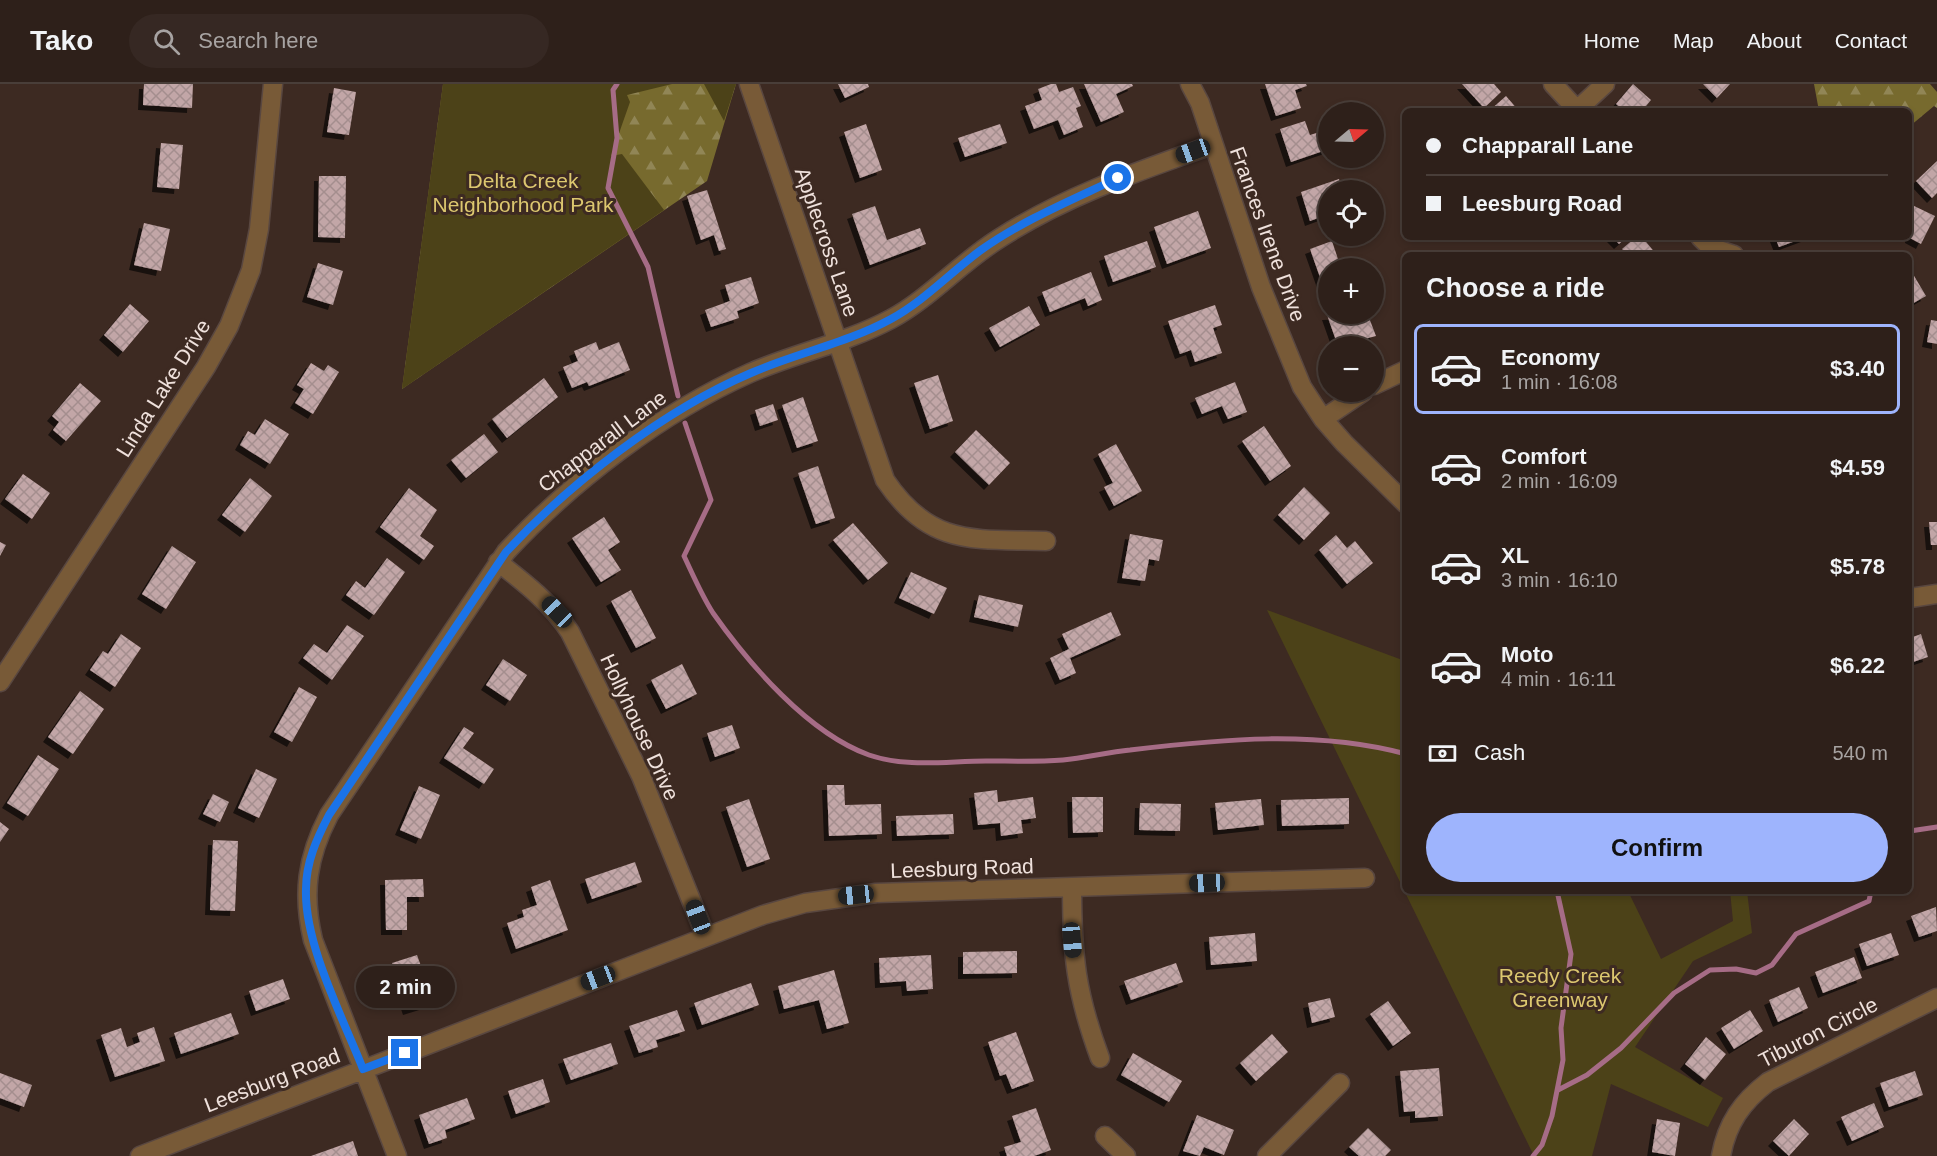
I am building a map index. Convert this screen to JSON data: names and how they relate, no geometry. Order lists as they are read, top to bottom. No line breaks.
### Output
{"streets":{"street":["Frances Irene Drive","Applecross Lane","Linda Lake Drive","Chapparall Lane","Hollyhouse Drive","Leesburg Road","Tiburon Circle"]},"crossings":[["Frances Irene Drive","Chapparall Lane"],["Applecross Lane","Chapparall Lane"],["Chapparall Lane","Hollyhouse Drive"],["Chapparall Lane","Leesburg Road"],["Hollyhouse Drive","Leesburg Road"]],"parks":["Delta Creek Neighborhood Park","Reedy Creek Greenway"],"north":"right","page":{"header":"Tako","search":"Search here","nav":["Home","Map","About","Contact"],"map_buttons":["+","−"],"banner":["Chapparall Lane","Leesburg Road"],"heading":"Choose a ride","list":[{"name":"Economy","note":"1 min · 16:08","value":"$3.40"},{"name":"Comfort","note":"2 min · 16:09","value":"$4.59"},{"name":"XL","note":"3 min · 16:10","value":"$5.78"},{"name":"Moto","note":"4 min · 16:11","value":"$6.22"}],"pay":["Cash","540 m"],"buttons":"Confirm","bubble":"2 min"}}
